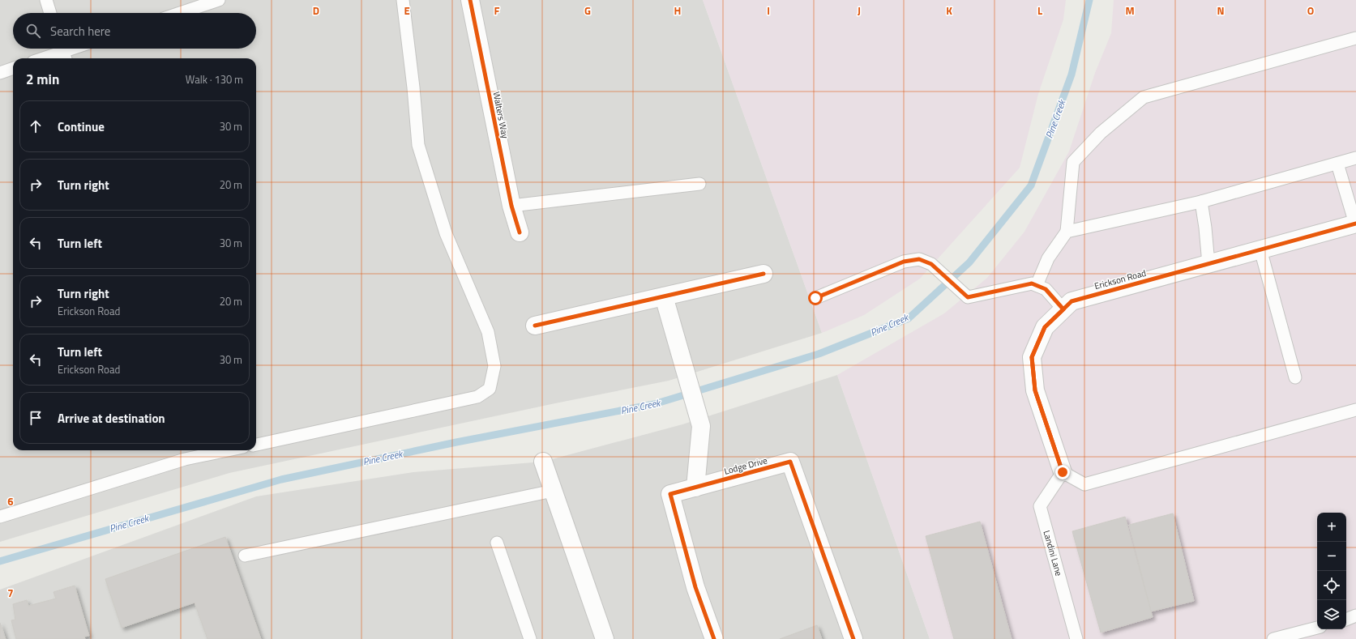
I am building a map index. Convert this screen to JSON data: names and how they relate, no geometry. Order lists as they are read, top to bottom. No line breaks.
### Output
{"streets":{"street":["Walters Way","Erickson Road","Lodge Drive"],"lane":["Landini Lane"]},"crossings":[["Erickson Road","Landini Lane"]],"water":["Pine Creek"],"page":{"search":"Search here","heading":["2 min","Walk · 130 m"],"list":[["Continue","30 m"],["Turn right","20 m"],["Turn left","30 m"],["Turn right","Erickson Road","20 m"],["Turn left","Erickson Road","30 m"],"Arrive at destination"],"map_buttons":["+","−"]},"grid":{"columns":["D","E","F","G","H","I","J","K","L","M","N","O"],"rows":["6","7"]}}
